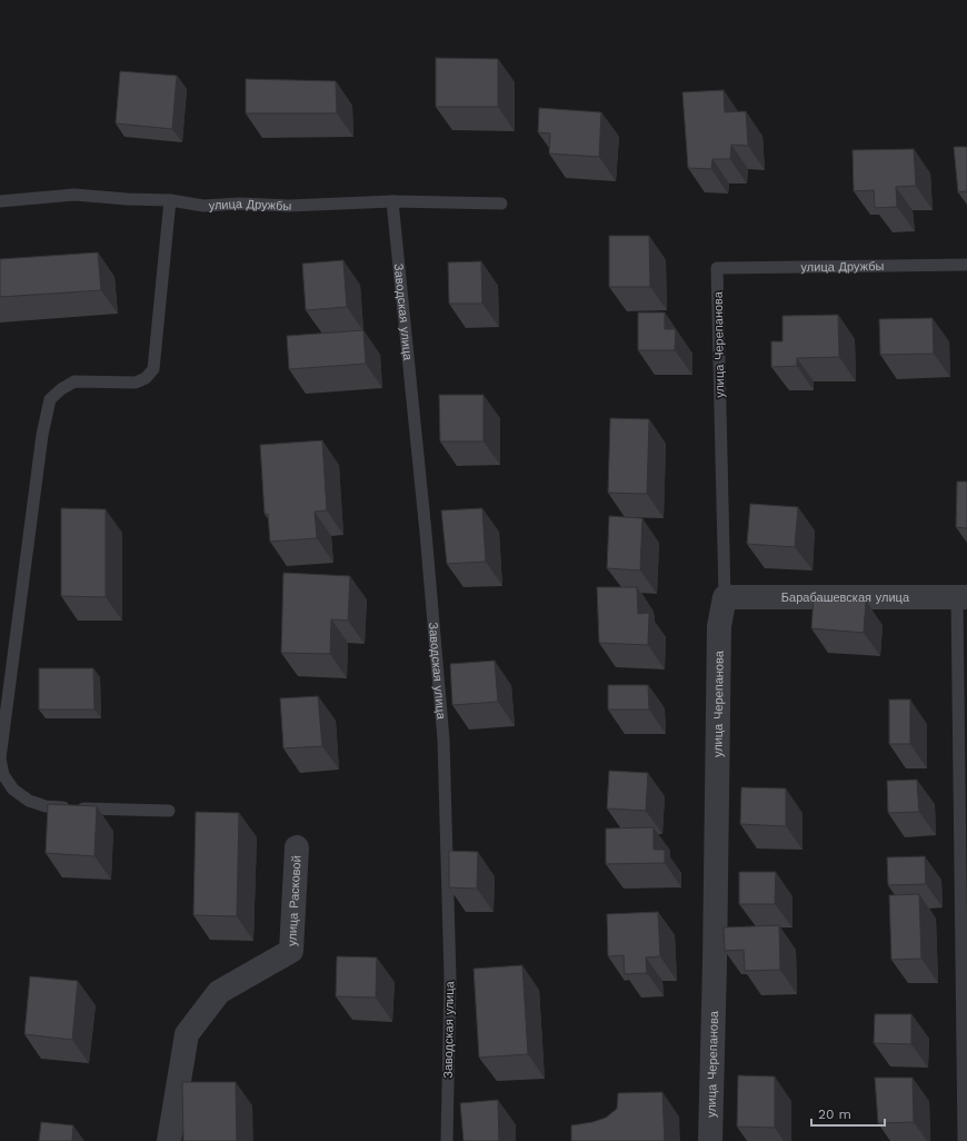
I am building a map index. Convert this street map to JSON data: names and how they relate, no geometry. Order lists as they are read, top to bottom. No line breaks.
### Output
{"streets":{"street":["улица Черепанова","Барабашевская улица","улица Расковой"],"lane":["улица Дружбы","Заводская улица"]},"crossings":[["улица Дружбы","Заводская улица"],["улица Дружбы","улица Черепанова"],["улица Черепанова","Барабашевская улица"]],"scale_bar":"20 m"}
